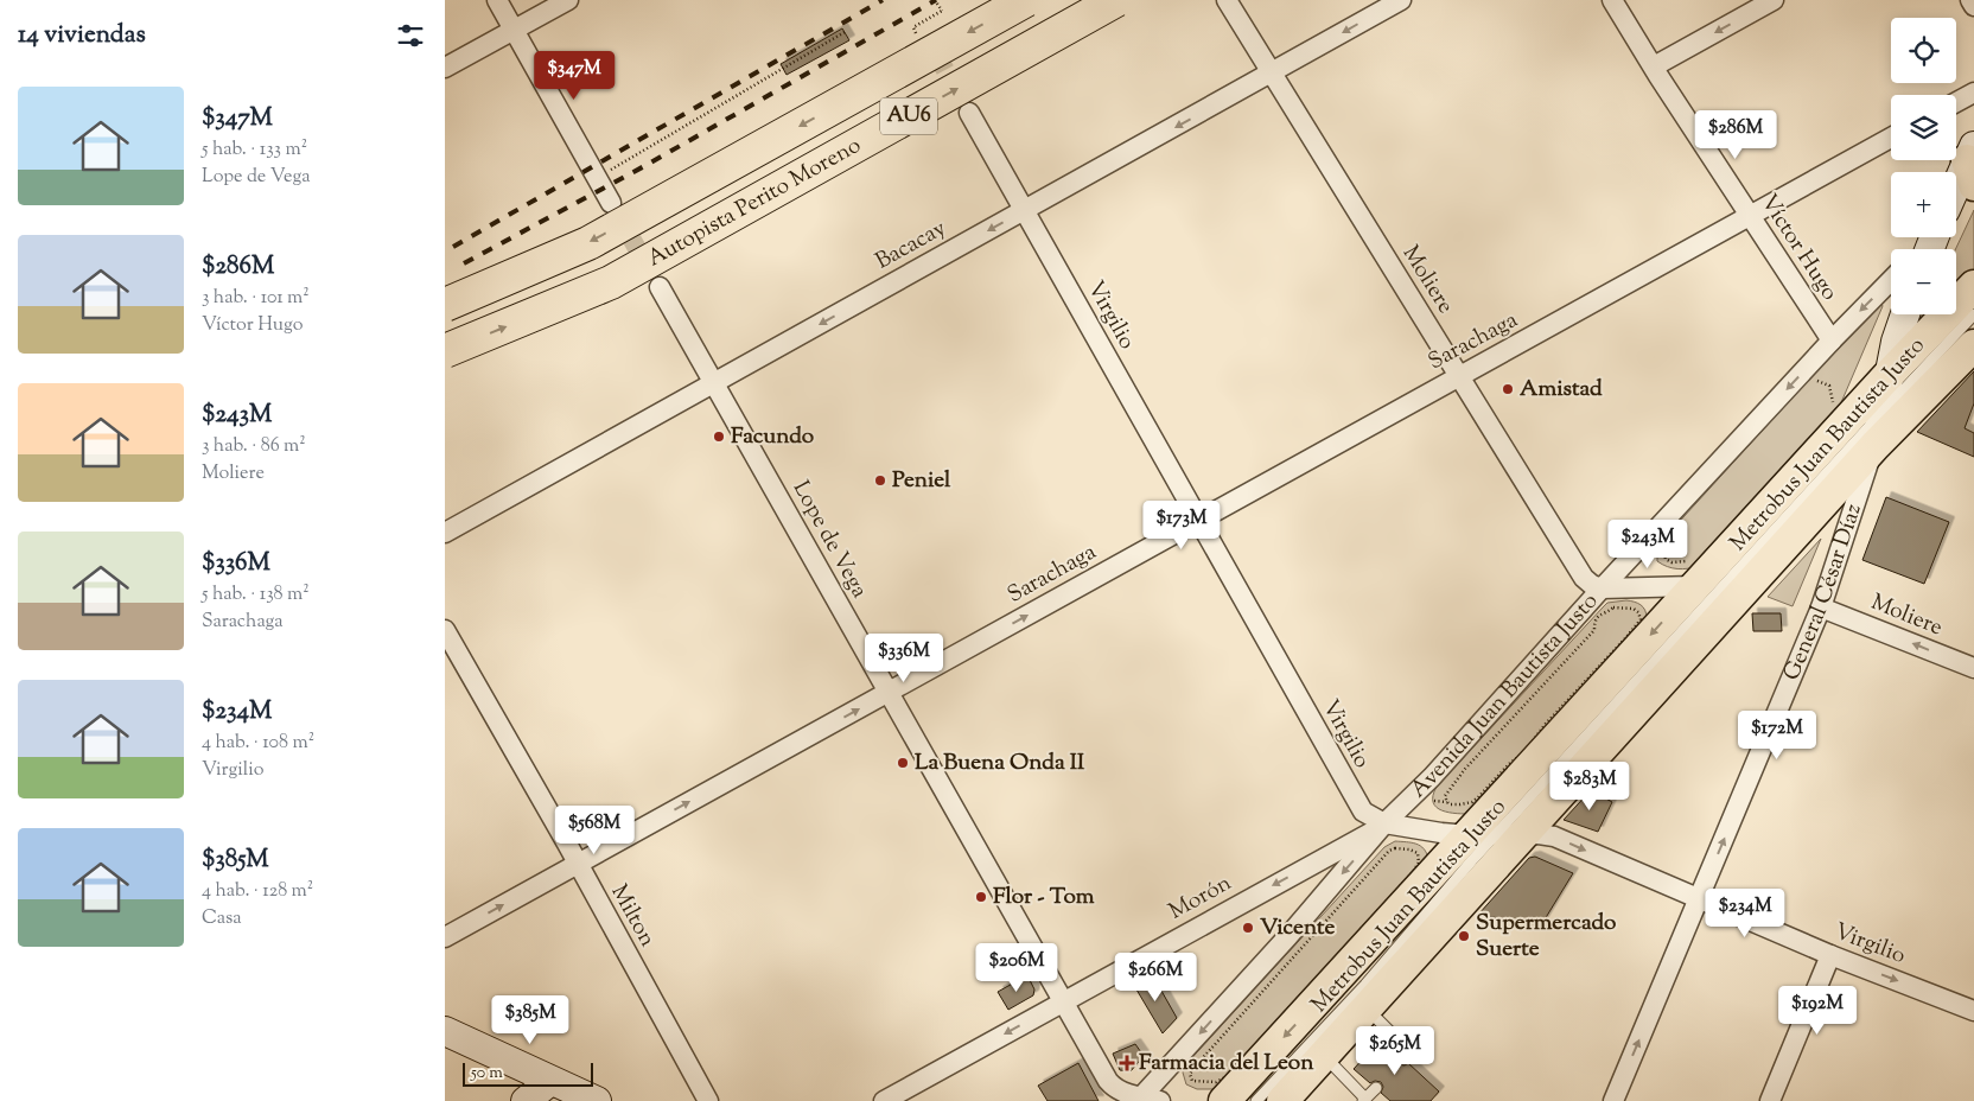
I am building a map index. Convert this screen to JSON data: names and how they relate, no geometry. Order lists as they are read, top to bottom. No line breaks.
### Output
{"streets":{"highway":["AU6","Autopista Perito Moreno"],"street":["Bacacay","Víctor Hugo","Moliere","Virgilio","Sarachaga","Lope de Vega","General César Díaz","Avenida Juan Bautista Justo","Morón","Milton"],"lane":["Metrobus Juan Bautista Justo"]},"crossings":[["Bacacay","Moliere"],["Bacacay","Virgilio"],["Bacacay","Lope de Vega"],["Víctor Hugo","Sarachaga"],["Víctor Hugo","Avenida Juan Bautista Justo"],["Moliere","Sarachaga"],["Moliere","General César Díaz"],["Moliere","Avenida Juan Bautista Justo"],["Virgilio","Sarachaga"],["Virgilio","Metrobus Juan Bautista Justo"],["Virgilio","General César Díaz"],["Virgilio","Avenida Juan Bautista Justo"],["Virgilio","Morón"],["Sarachaga","Lope de Vega"],["Sarachaga","Milton"],["Metrobus Juan Bautista Justo","General César Díaz"],["Lope de Vega","Avenida Juan Bautista Justo"],["Lope de Vega","Morón"],["Avenida Juan Bautista Justo","Morón"]],"one_way":["Bacacay","Sarachaga","General César Díaz","Avenida Juan Bautista Justo","Morón"],"places":{"other":["Amistad","Facundo","Peniel","La Buena Onda II","Flor - Tom","Vicente","Supermercado Suerte"],"health":["Farmacia del Leon"]},"scale_bar":"50 m","page":{"heading":"14 viviendas","map_buttons":["+","−"],"price":["$347M","$286M","$173M","$243M","$336M","$172M","$283M","$568M","$234M","$206M","$266M","$192M","$385M","$265M"],"list":[{"name":"$347M","note":"5 hab. · 133 m² · Lope de Vega"},{"name":"$286M","note":"3 hab. · 101 m² · Víctor Hugo"},{"name":"$243M","note":"3 hab. · 86 m² · Moliere"},{"name":"$336M","note":"5 hab. · 138 m² · Sarachaga"},{"name":"$234M","note":"4 hab. · 108 m² · Virgilio"},{"name":"$385M","note":"4 hab. · 128 m² · Casa"}],"scale":"50 m"}}
